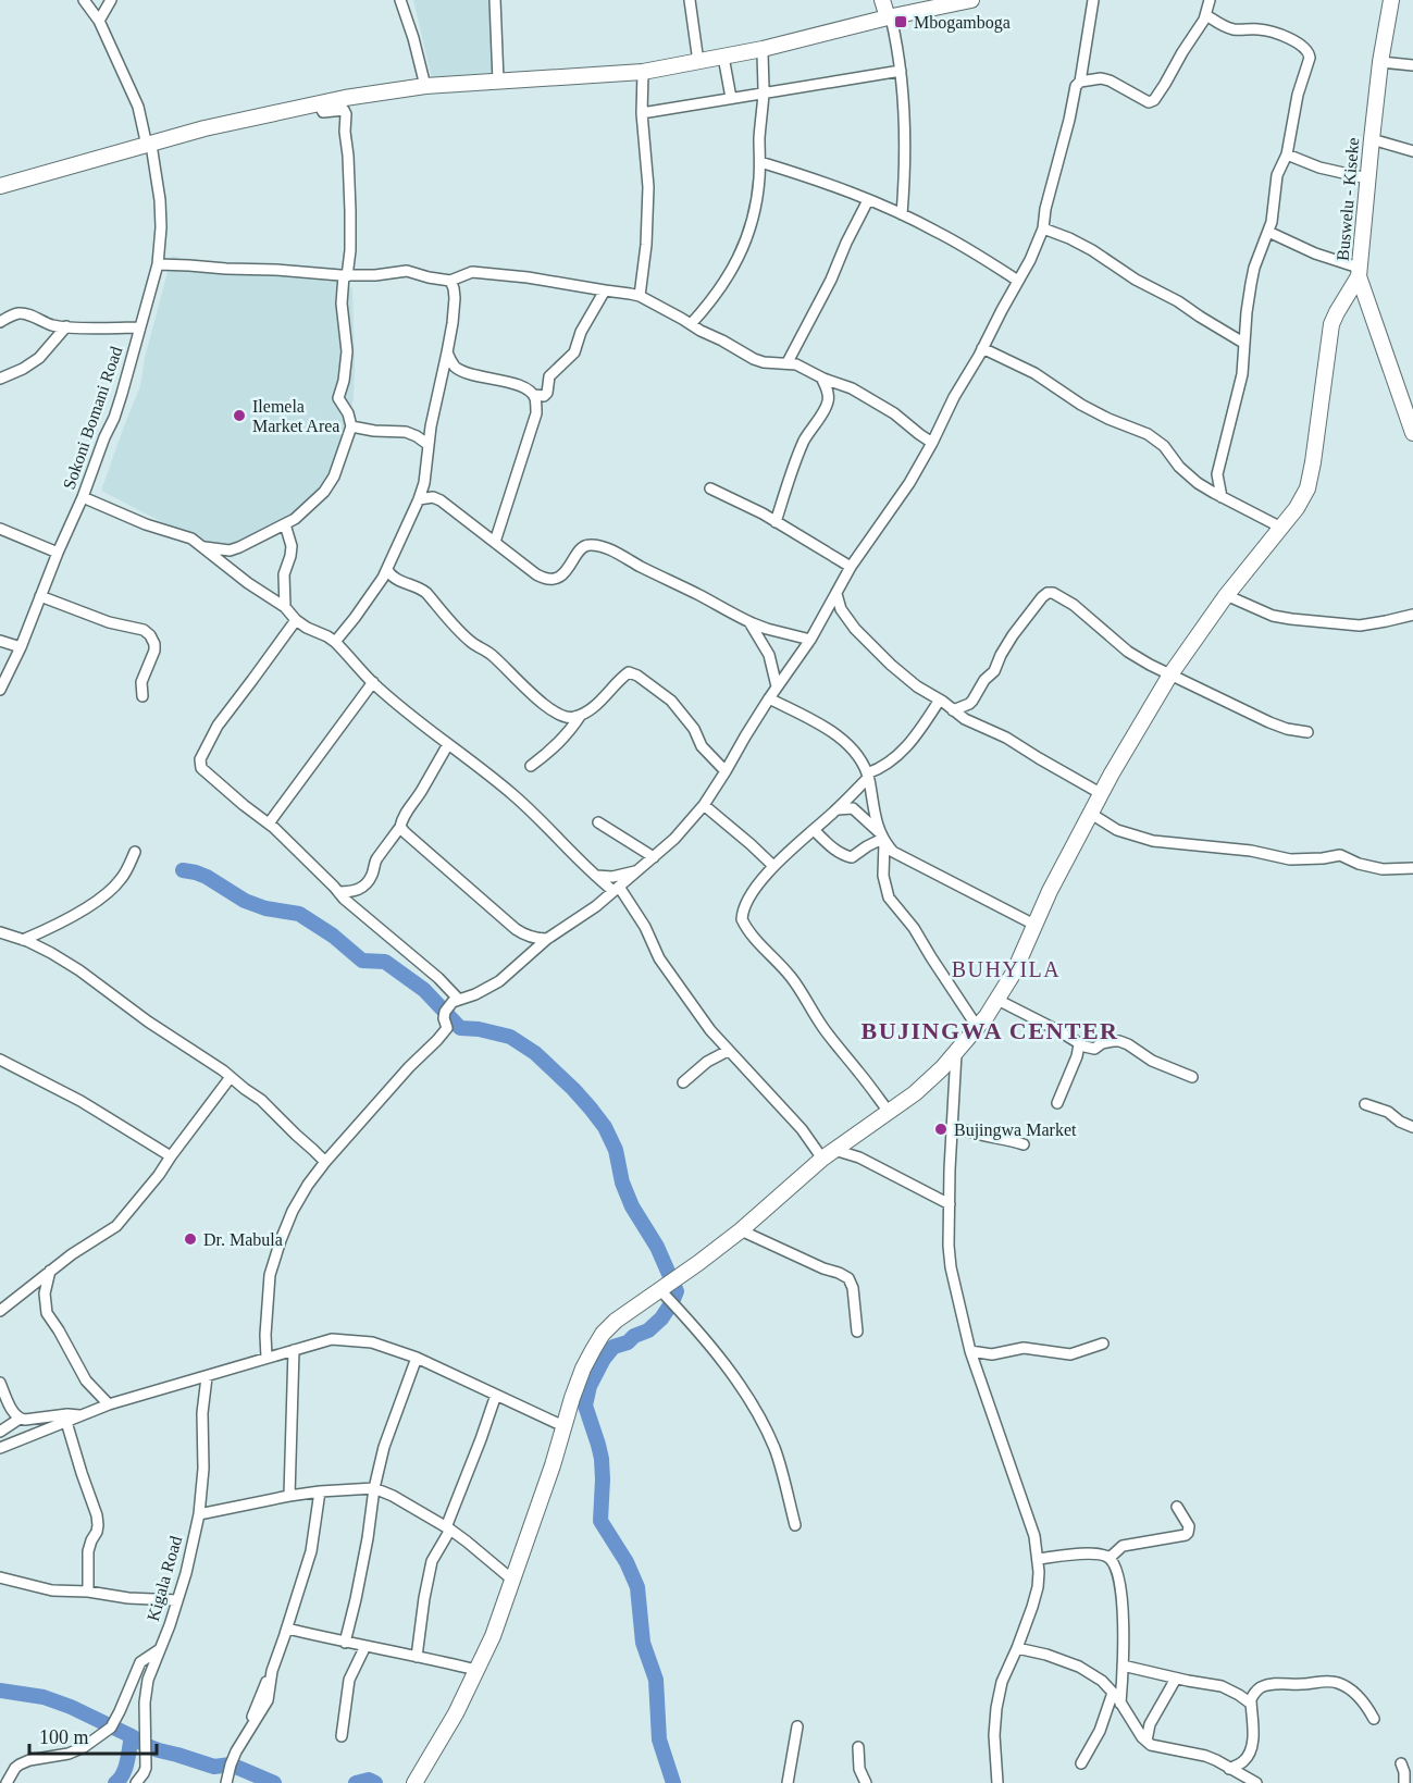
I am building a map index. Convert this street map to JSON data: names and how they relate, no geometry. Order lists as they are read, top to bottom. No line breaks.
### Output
{"streets":{"street":["Buswelu - Kiseke","Sokoni Bomani Road","Kigala Road"]},"districts":["BUHYILA","BUJINGWA CENTER"],"places":{"transit":["Mbogamboga"],"other":["Ilemela Market Area","Bujingwa Market","Dr. Mabula"]},"scale_bar":"100 m"}
